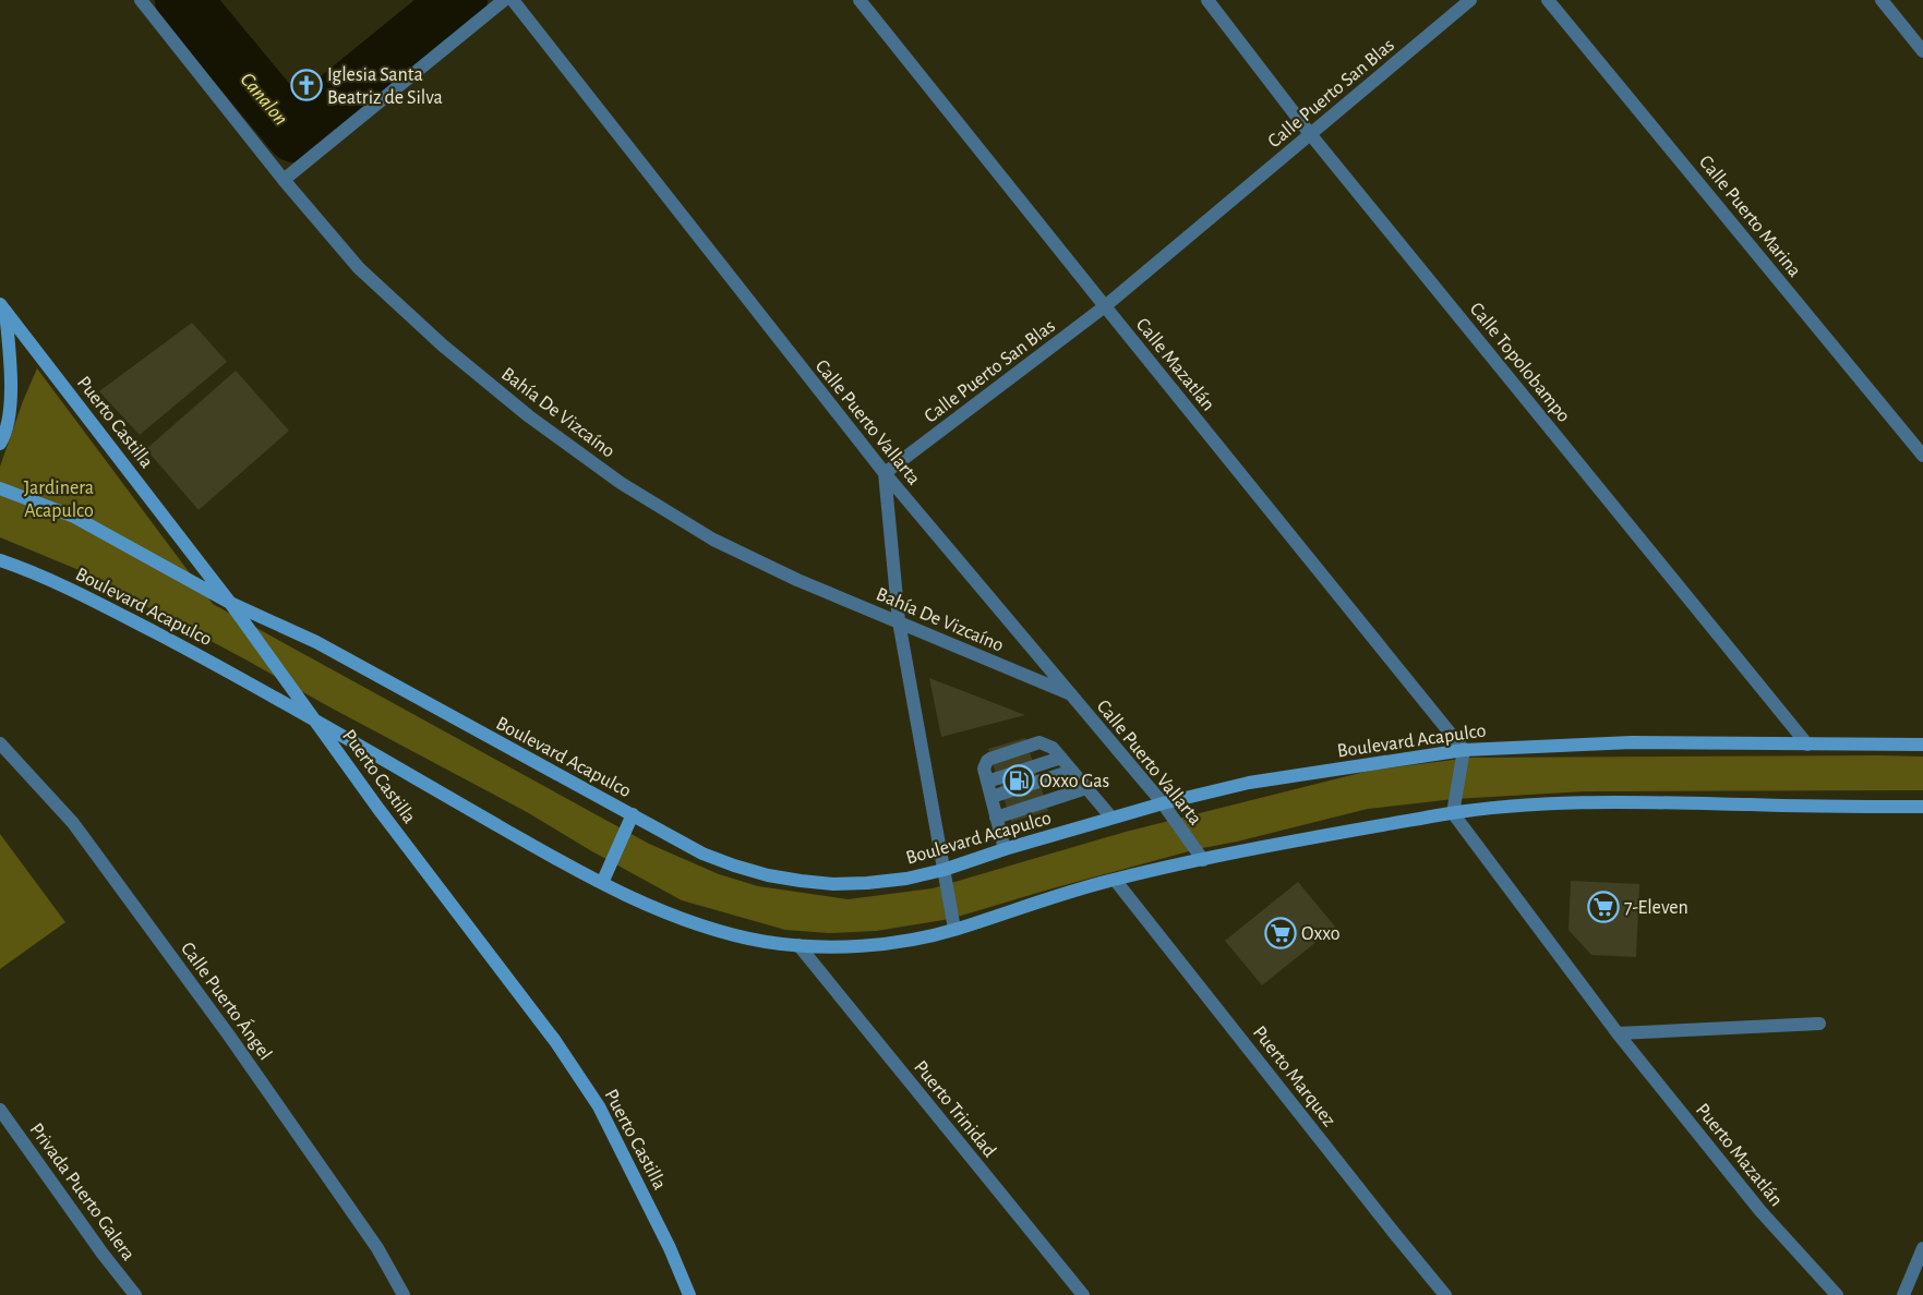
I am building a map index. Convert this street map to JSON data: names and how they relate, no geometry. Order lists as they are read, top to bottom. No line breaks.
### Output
{"streets":{"main road":["Puerto Castilla","Boulevard Acapulco"],"street":["Calle Puerto San Blas","Calle Puerto Marina","Calle Topolobampo","Calle Mazatlán","Bahía De Vizcaíno","Calle Puerto Vallarta","Calle Puerto Ángel","Puerto Marquez","Puerto Trinidad","Puerto Mazatlán","Privada Puerto Galera"]},"crossings":[["Calle Puerto San Blas","Calle Topolobampo"],["Calle Puerto San Blas","Calle Mazatlán"],["Calle Puerto San Blas","Calle Puerto Vallarta"],["Calle Topolobampo","Boulevard Acapulco"],["Calle Mazatlán","Boulevard Acapulco"],["Bahía De Vizcaíno","Calle Puerto Vallarta"],["Puerto Castilla","Boulevard Acapulco"],["Calle Puerto Vallarta","Boulevard Acapulco"],["Boulevard Acapulco","Puerto Marquez"],["Boulevard Acapulco","Puerto Trinidad"],["Boulevard Acapulco","Puerto Mazatlán"]],"water":["Canalon"],"parks":["Jardinera Acapulco"],"places":{"church":["Iglesia Santa Beatriz de Silva"],"fuel station":["Oxxo Gas"],"supermarket":["7-Eleven","Oxxo"]}}
